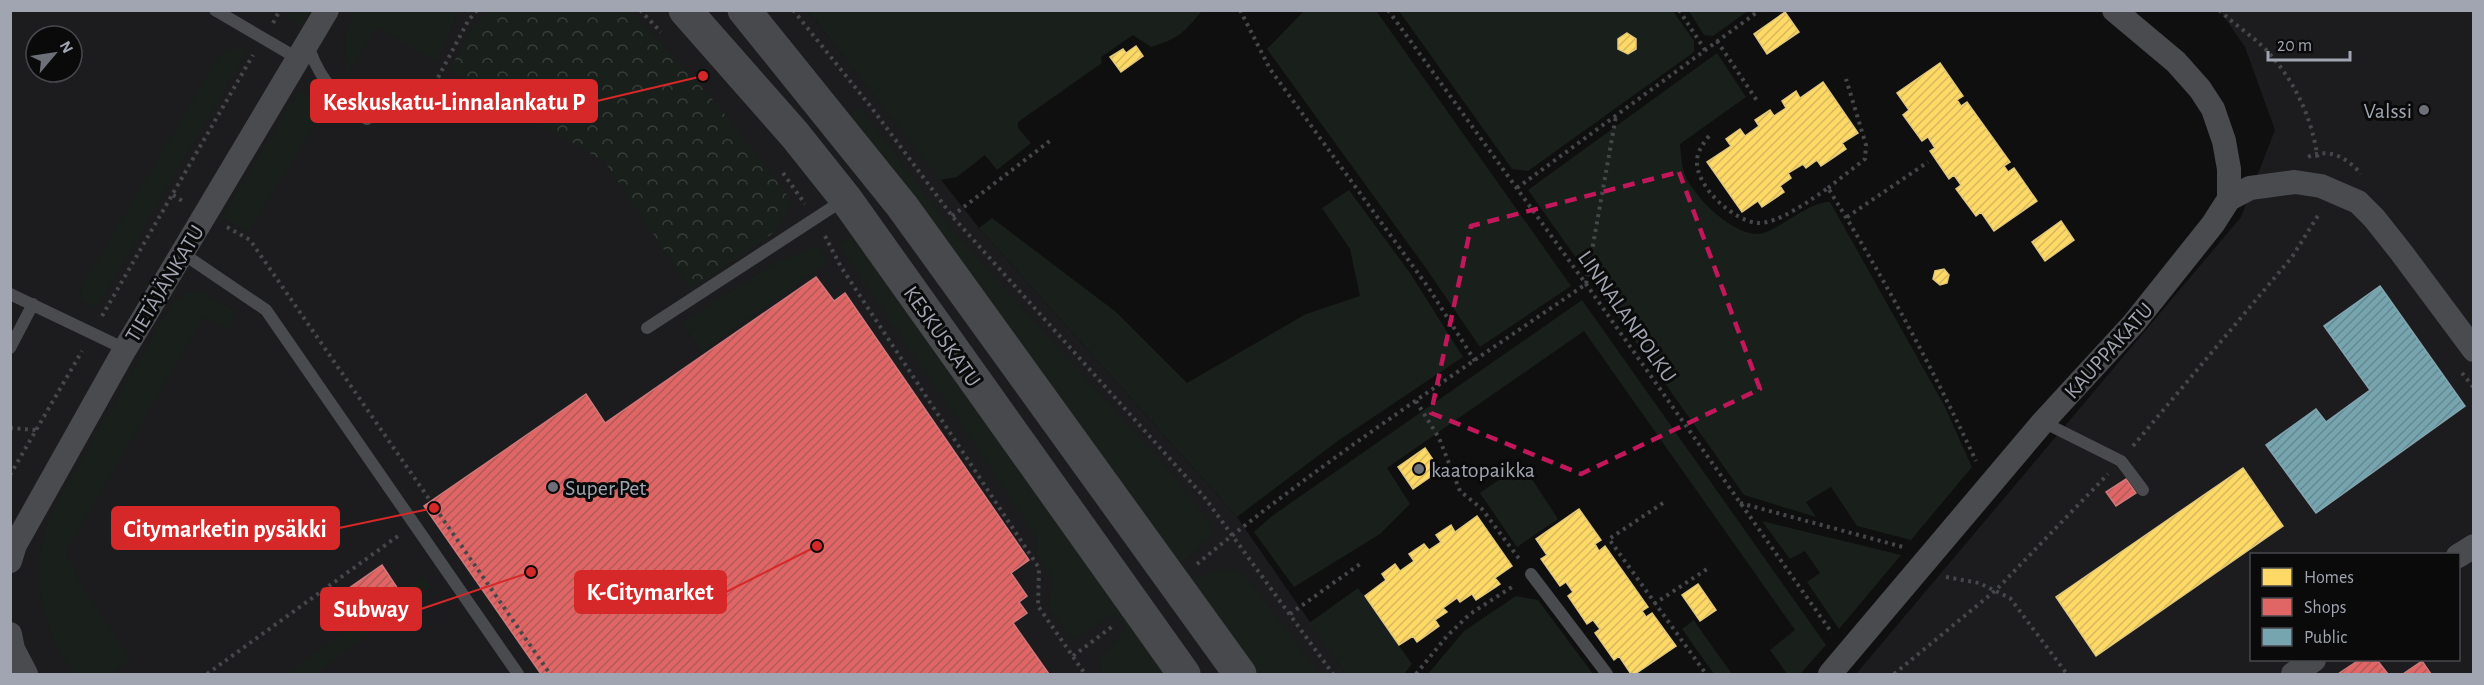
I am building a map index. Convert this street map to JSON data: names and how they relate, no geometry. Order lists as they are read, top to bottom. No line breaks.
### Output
{"streets":{"main road":["KESKUSKATU"],"street":["TIETÄJÄNKATU","KAUPPAKATU"],"path":["LINNALANPOLKU"]},"places":["Keskuskatu-Linnalankatu P","Valssi","kaatopaikka","Super Pet","Citymarketin pysäkki","K-Citymarket","Subway"],"legend":["Homes","Shops","Public"],"scale_bar":"20 m","north":"top right"}
